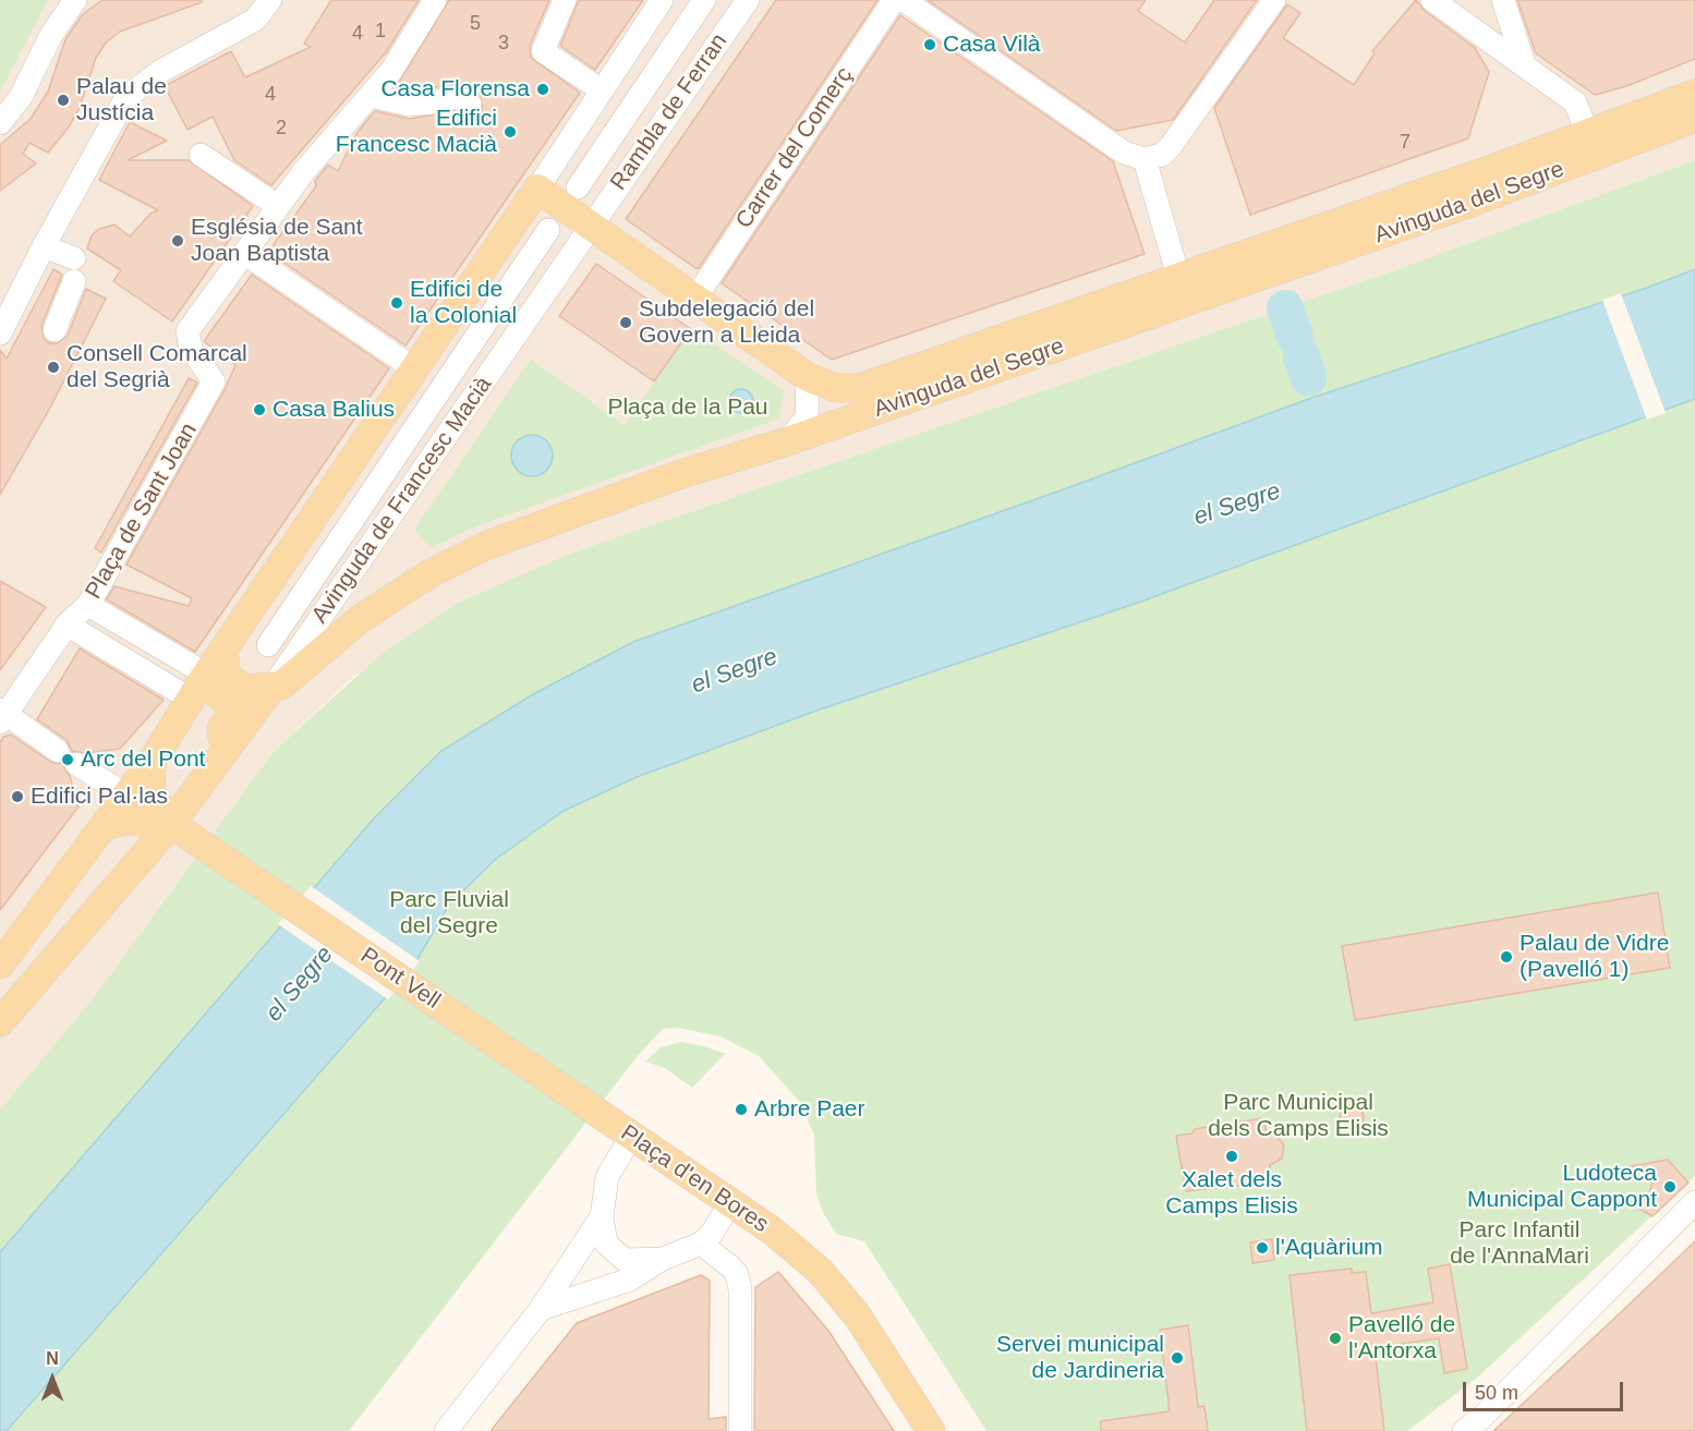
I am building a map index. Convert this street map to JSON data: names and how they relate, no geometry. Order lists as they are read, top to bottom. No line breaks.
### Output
{"streets":{"main road":["Avinguda del Segre","Avinguda de Francesc Macià","Pont Vell","Plaça d'en Bores"],"street":["Rambla de Ferran","Carrer del Comerç","Plaça de Sant Joan"]},"crossings":[["Rambla de Ferran","Avinguda del Segre"],["Rambla de Ferran","Avinguda de Francesc Macià"],["Carrer del Comerç","Avinguda del Segre"],["Avinguda del Segre","Avinguda de Francesc Macià"],["Avinguda de Francesc Macià","Pont Vell"],["Pont Vell","Plaça d'en Bores"]],"water":["el Segre"],"parks":["Plaça de la Pau","Parc Fluvial del Segre","Parc Municipal dels Camps Elisis","Parc Infantil de l'AnnaMari"],"places":["Casa Vilà","Casa Florensa","Palau de Justícia","Edifici Francesc Macià","Església de Sant Joan Baptista","Edifici de la Colonial","Subdelegació del Govern a Lleida","Consell Comarcal del Segrià","Casa Balius","Arc del Pont","Edifici Pal·las","Palau de Vidre (Pavelló 1)","Arbre Paer","Xalet dels Camps Elisis","Ludoteca Municipal Cappont","l'Aquàrium","Pavelló de l'Antorxa","Servei municipal de Jardineria"],"house_numbers":["5","1","4","3","4","2","7"],"scale_bar":"50 m","north":"top"}
